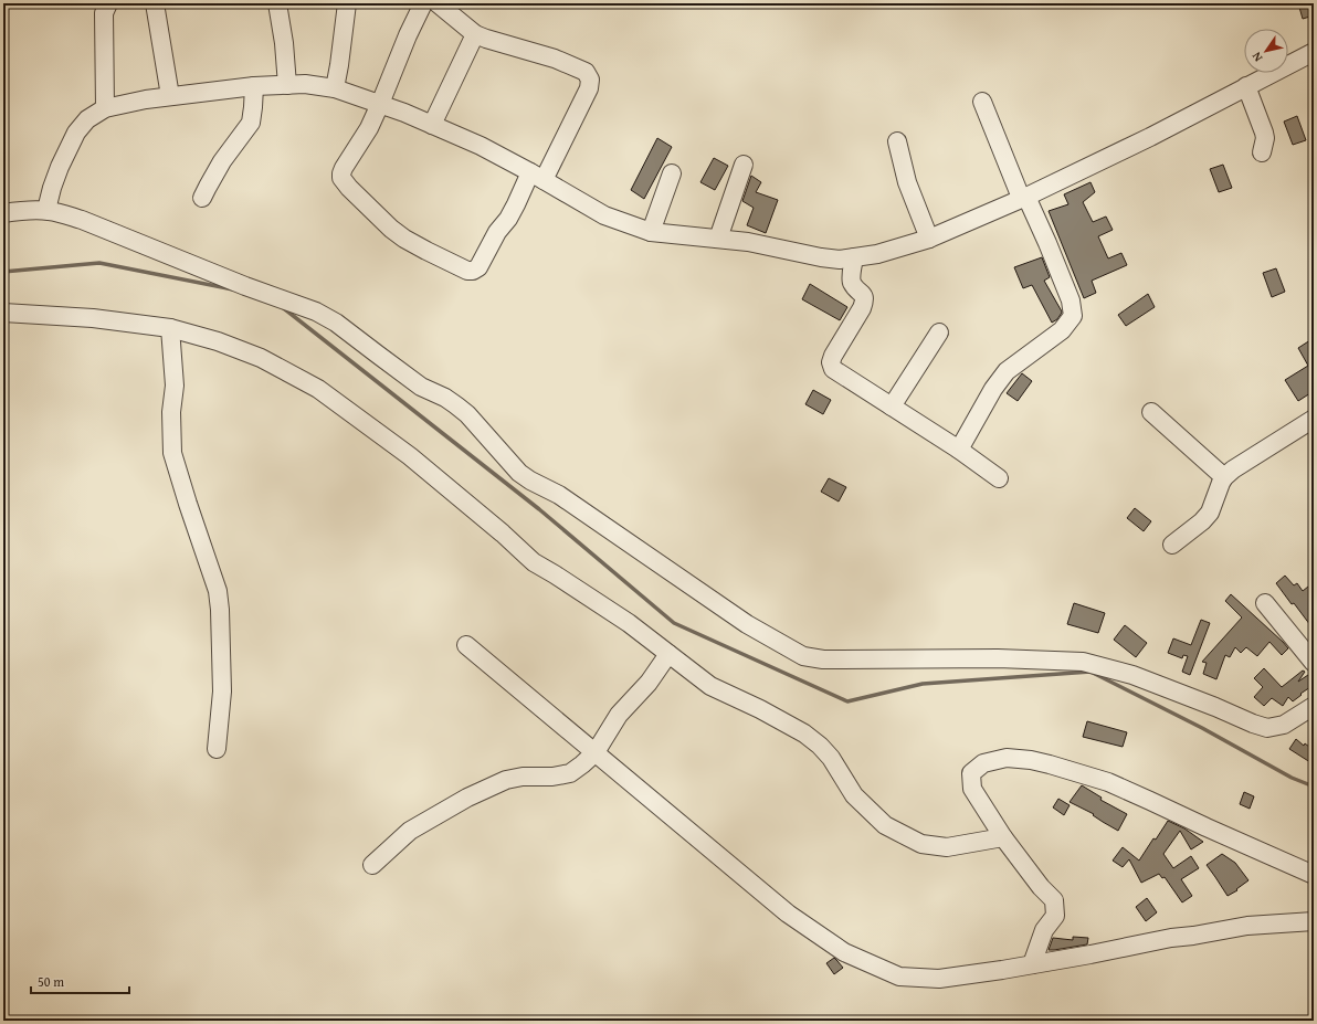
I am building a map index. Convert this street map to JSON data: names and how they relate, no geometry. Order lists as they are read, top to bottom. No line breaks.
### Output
{"scale_bar":"50 m","north":"bottom left"}
